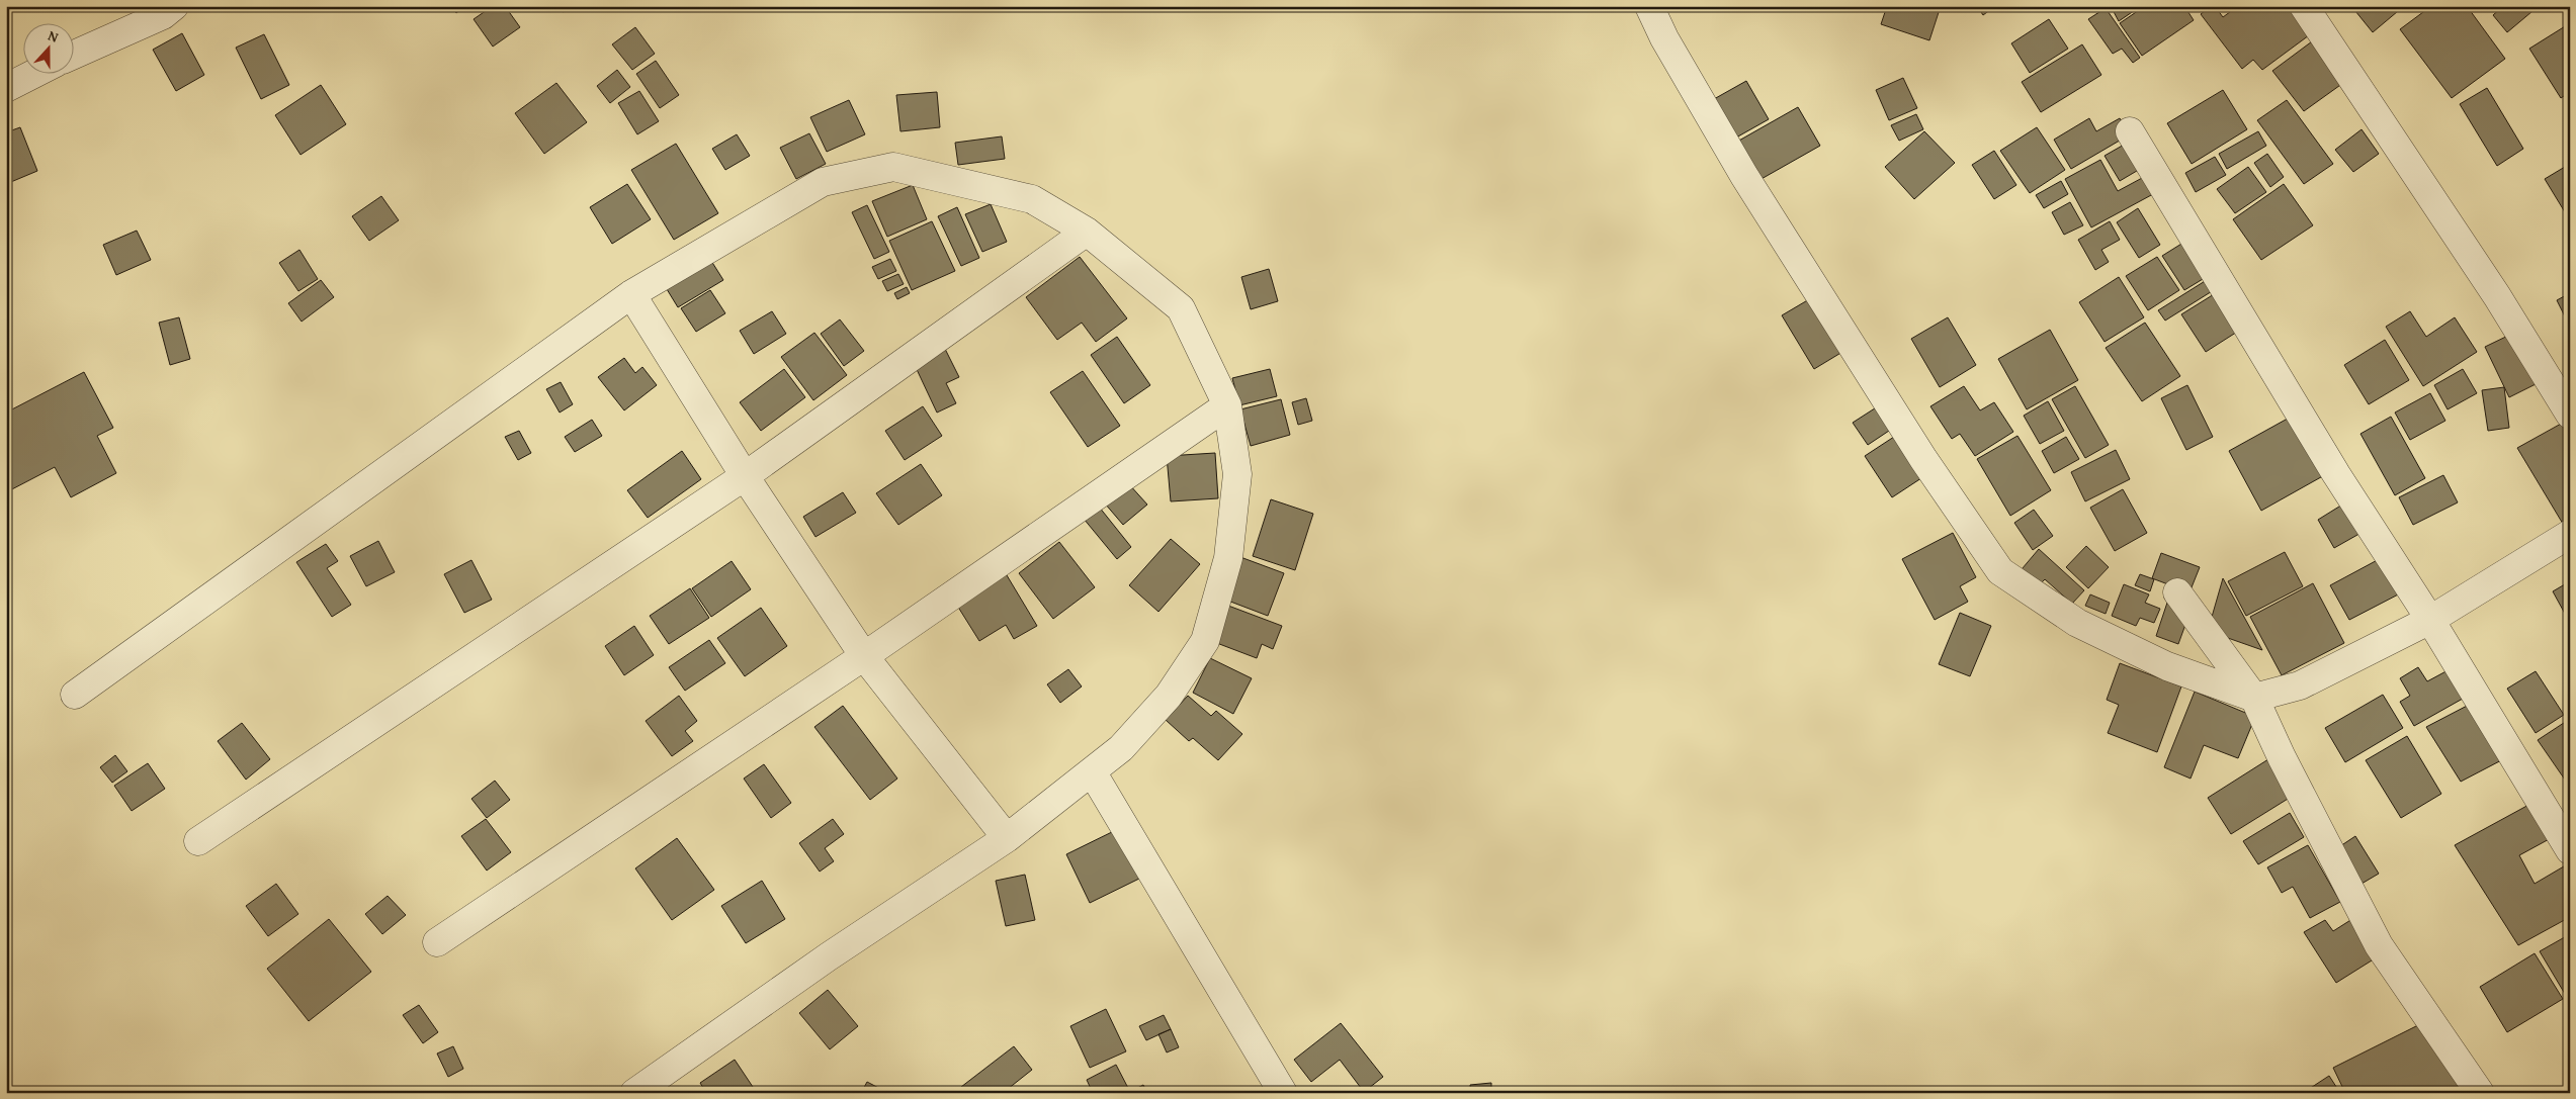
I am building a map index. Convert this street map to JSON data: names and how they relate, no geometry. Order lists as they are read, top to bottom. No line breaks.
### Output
{"north":"top"}
